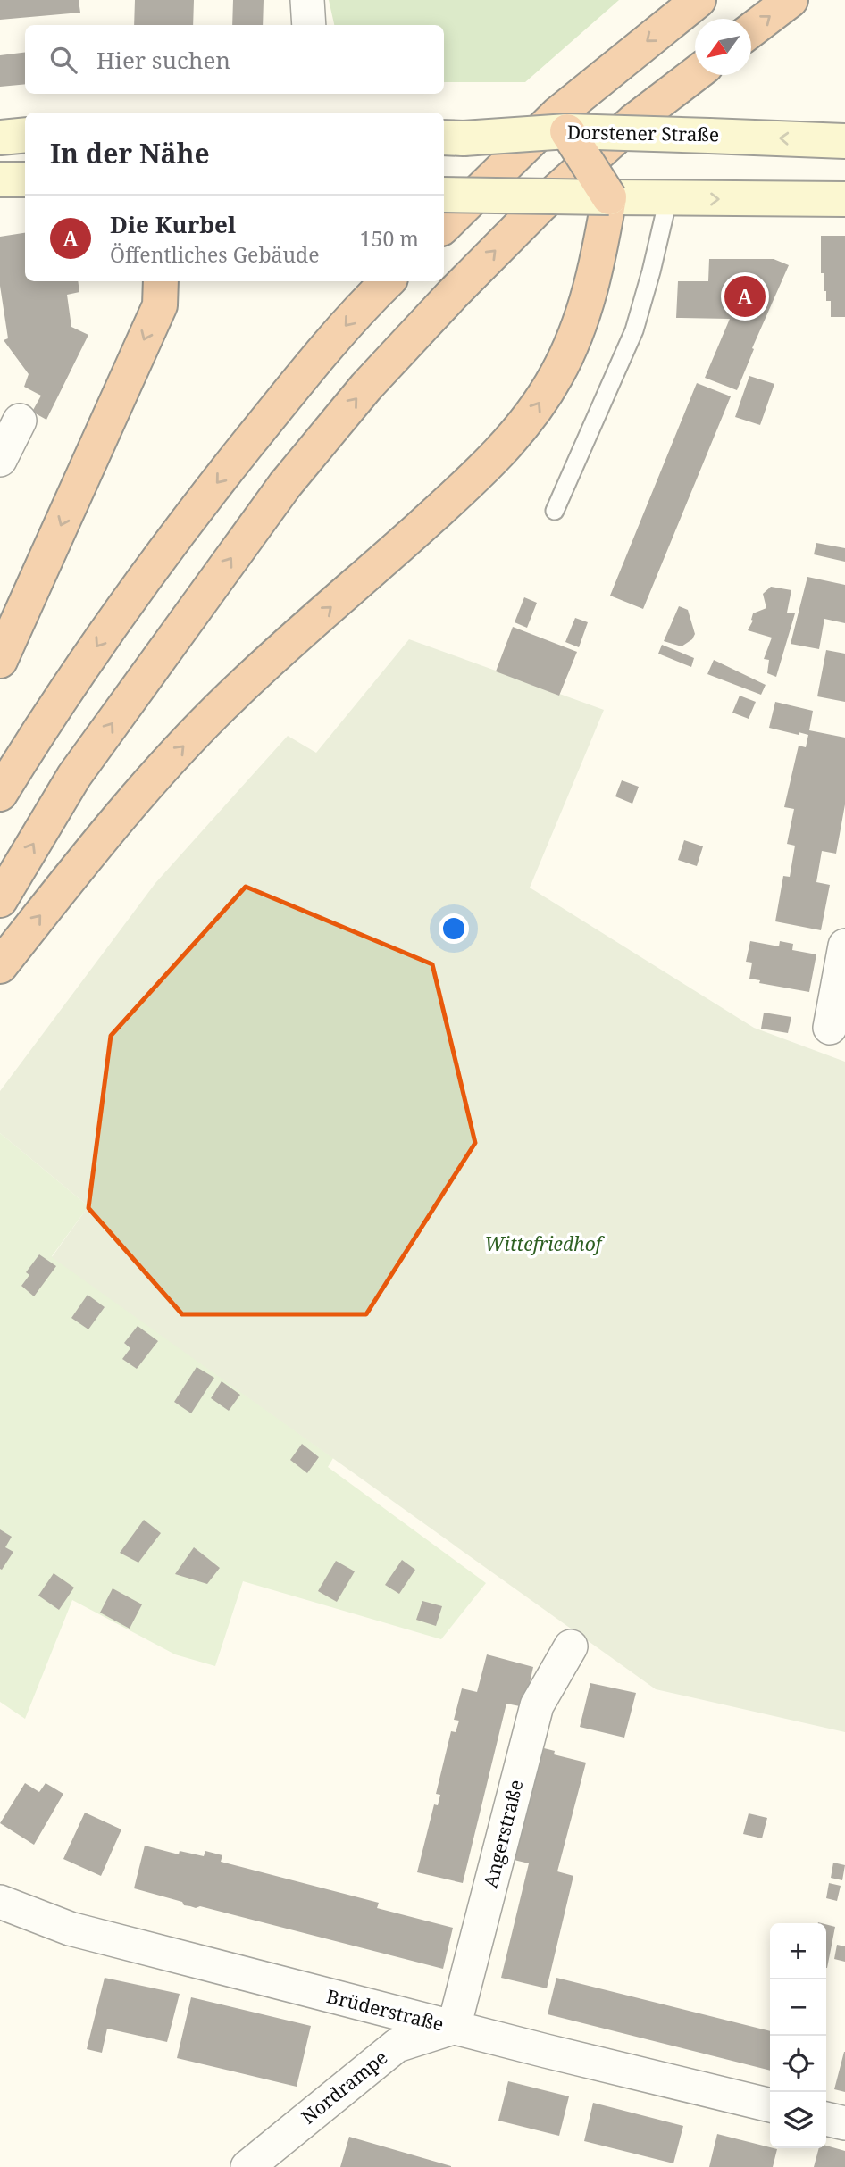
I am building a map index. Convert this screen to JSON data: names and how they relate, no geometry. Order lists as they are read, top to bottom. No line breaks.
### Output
{"streets":{"main road":["Dorstener Straße"],"street":["Angerstraße","Brüderstraße","Nordrampe"]},"crossings":[["Angerstraße","Brüderstraße"],["Angerstraße","Nordrampe"],["Brüderstraße","Nordrampe"]],"parks":["Wittefriedhof"],"north":"bottom left","page":{"search":"Hier suchen","heading":"In der Nähe","list":[{"mark":"A","name":"Die Kurbel","note":"Öffentliches Gebäude","value":"150 m"}],"pins":"A","map_buttons":["+","−"]}}
